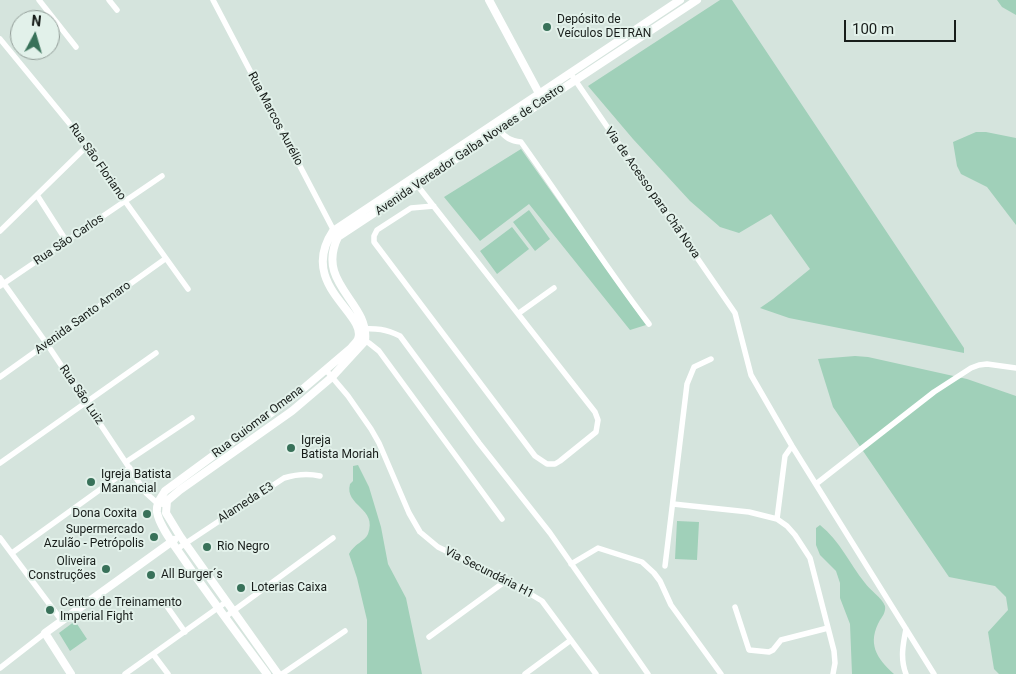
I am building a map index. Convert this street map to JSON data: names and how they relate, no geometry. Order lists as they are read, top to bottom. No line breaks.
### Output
{"streets":{"street":["Rua Marcos Aurélio","Avenida Vereador Galba Novaes de Castro","Rua São Floriano","Via de Acesso para Chã Nova","Rua São Carlos","Avenida Santo Amaro","Rua São Luiz","Rua Guiomar Omena","Alameda E3","Via Secundária H1"]},"crossings":[["Rua Marcos Aurélio","Avenida Vereador Galba Novaes de Castro"],["Avenida Vereador Galba Novaes de Castro","Via de Acesso para Chã Nova"],["Rua São Floriano","Rua São Carlos"],["Rua São Floriano","Avenida Santo Amaro"],["Rua São Carlos","Rua São Luiz"],["Avenida Santo Amaro","Rua São Luiz"],["Rua São Luiz","Rua Guiomar Omena"],["Rua Guiomar Omena","Via Secundária H1"]],"places":["Depósito de Veículos DETRAN","Igreja Batista Moriah","Igreja Batista Manancial","Dona Coxita","Supermercado Azulão - Petrópolis","Rio Negro","Oliveira Construções","All Burger´s","Loterias Caixa","Centro de Treinamento Imperial Fight"],"scale_bar":"100 m","north":"top"}
